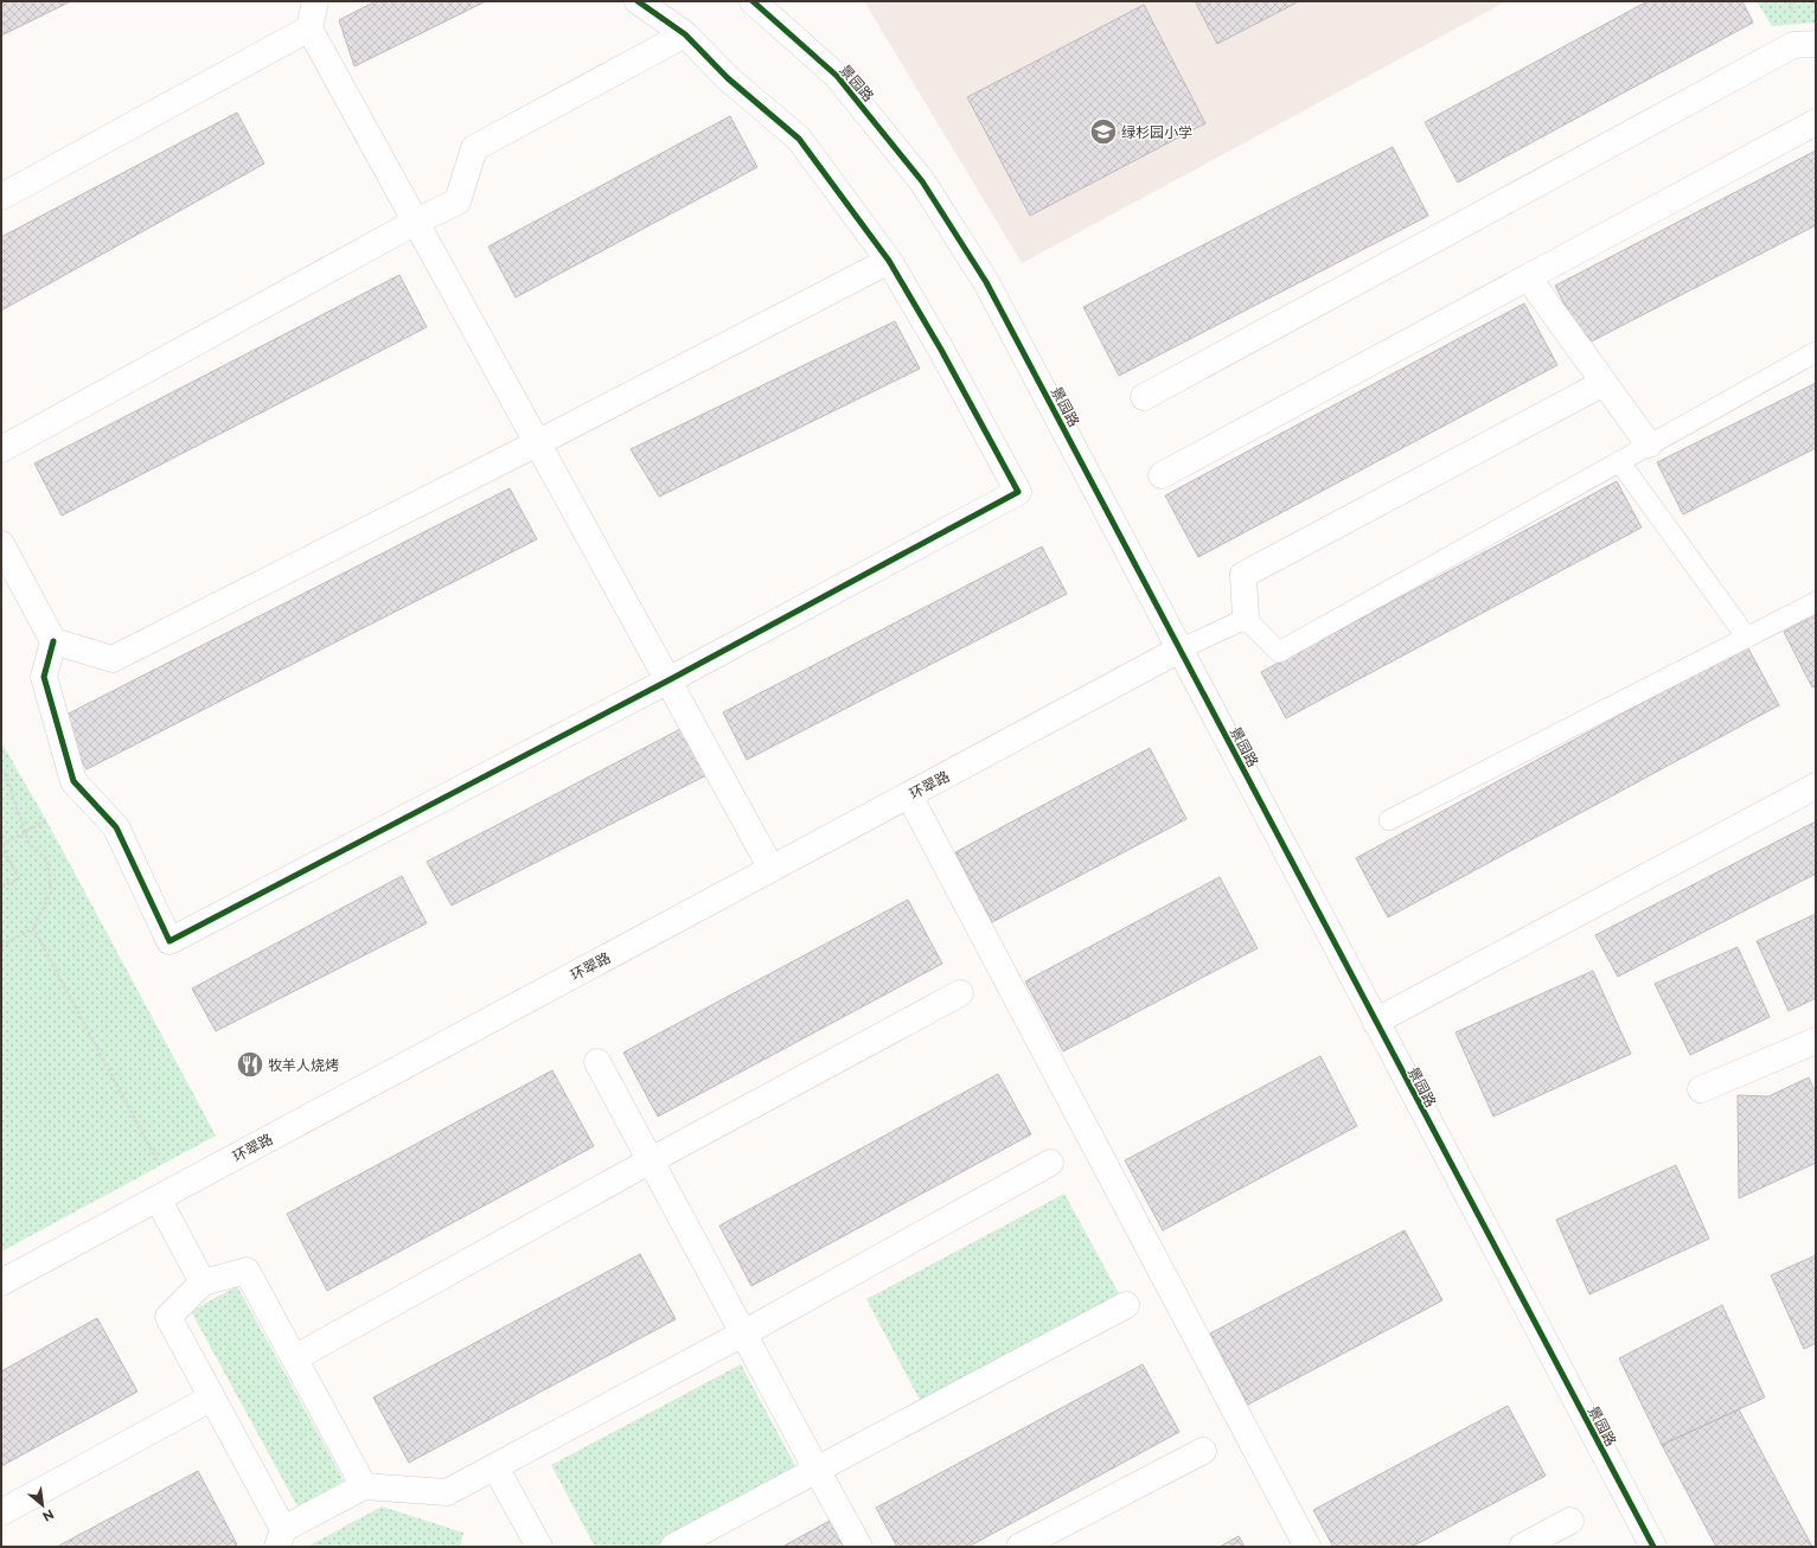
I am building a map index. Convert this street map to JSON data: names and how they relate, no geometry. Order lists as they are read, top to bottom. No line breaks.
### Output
{"streets":{"street":["景园路","环翠路"]},"crossings":[["景园路","环翠路"]],"places":{"school or university":["绿杉园小学"],"restaurant":["牧羊人烧烤"]},"north":"bottom right"}
